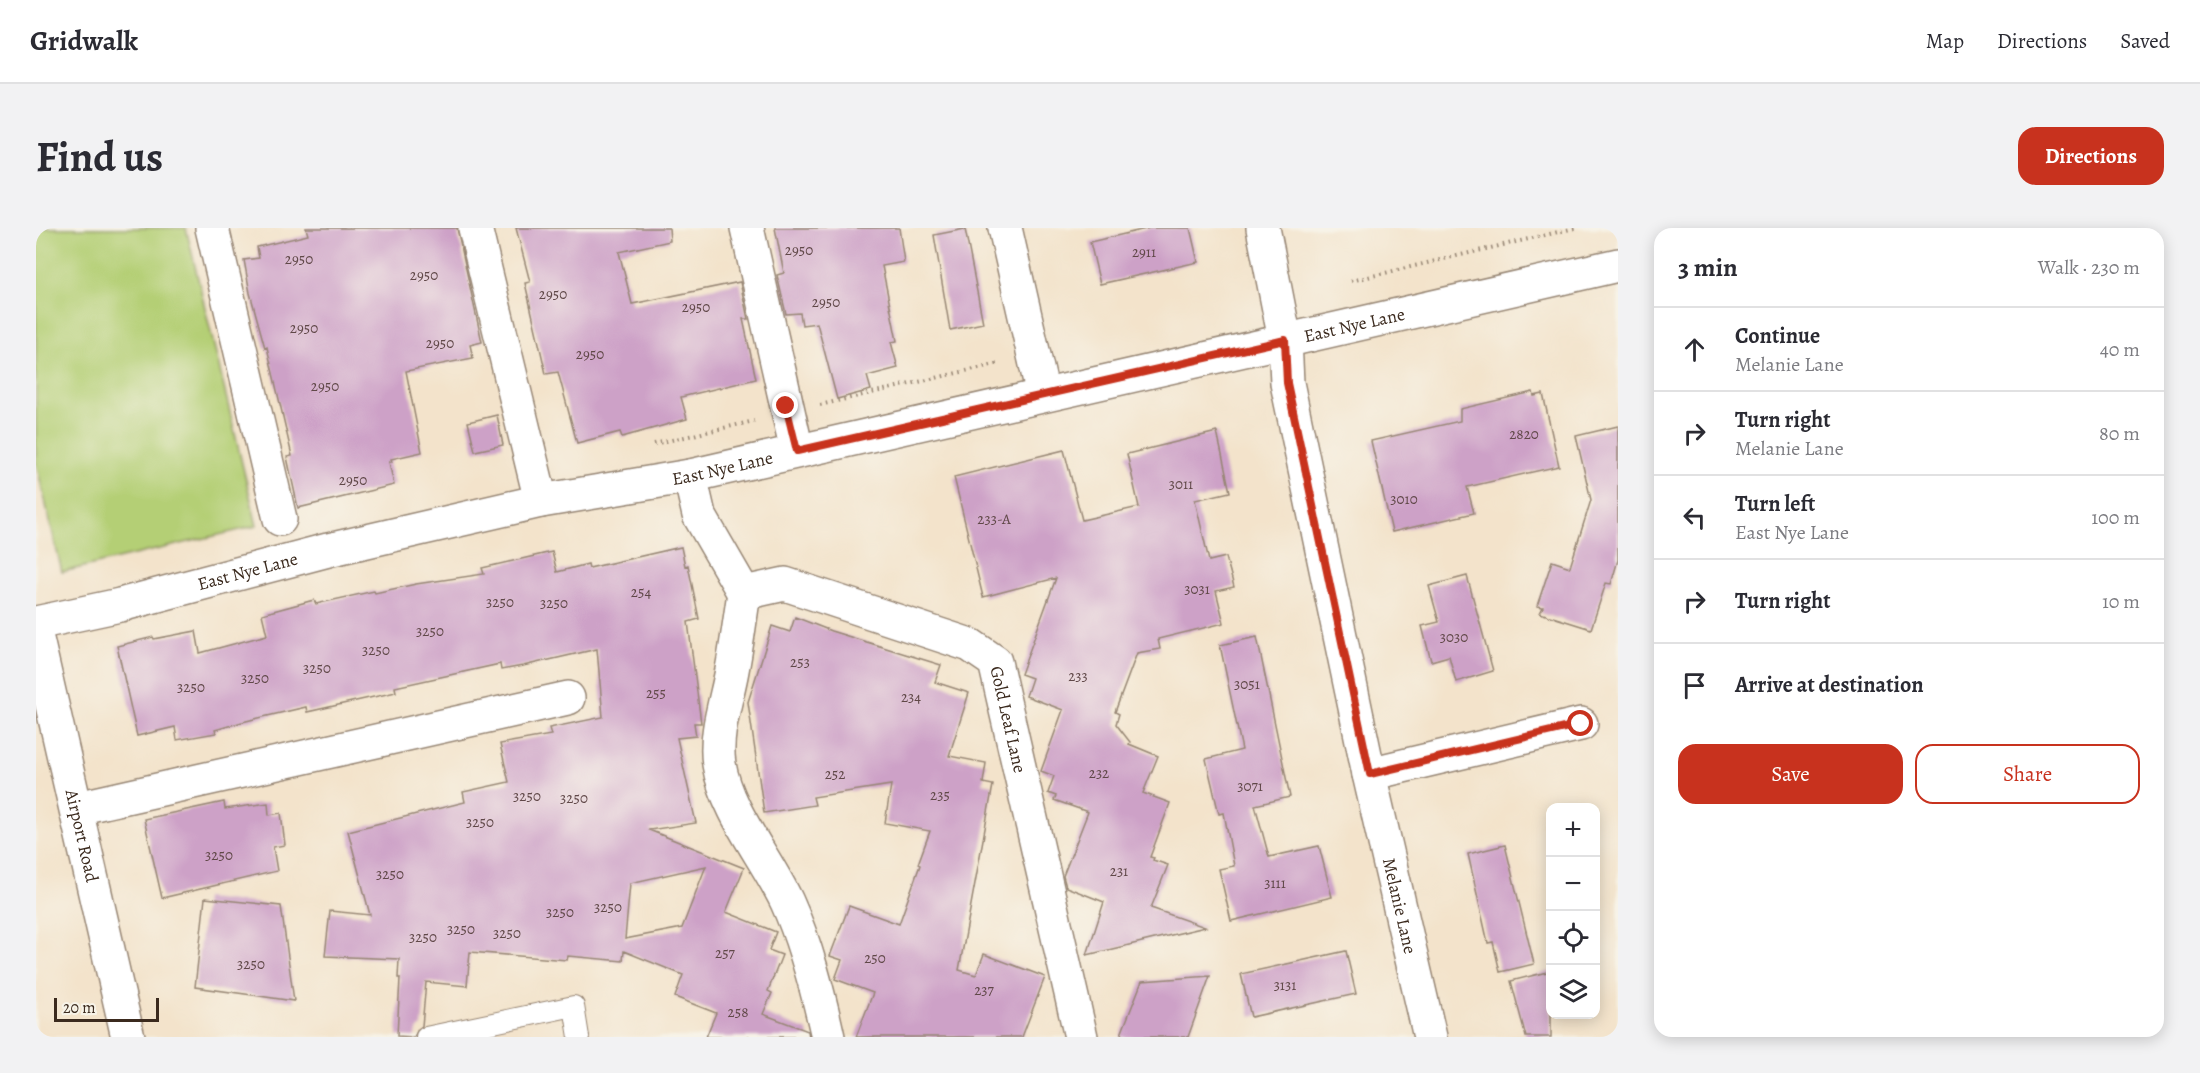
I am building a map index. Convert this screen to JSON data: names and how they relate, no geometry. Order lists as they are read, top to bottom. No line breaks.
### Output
{"streets":{"street":["East Nye Lane","Gold Leaf Lane","Airport Road","Melanie Lane"]},"crossings":[["East Nye Lane","Melanie Lane"]],"house_numbers":["2950","2911","2950","2950","2950","2950","2950","2950","2950","2950","2950","2820","2950","3011","3010","233-A","3031","254","3250","3250","3250","3030","3250","253","3250","233","3250","3051","3250","255","234","232","252","3071","235","3250","3250","3250","3250","231","3250","3111","3250","3250","3250","3250","3250","257","250","3250","3131","237","258"],"scale_bar":"20 m","page":{"header":"Gridwalk","nav":["Map","Directions","Saved"],"buttons":["Directions",["Save","Share"]],"title":"Find us","heading":["3 min","Walk · 230 m"],"list":[["Continue","Melanie Lane","40 m"],["Turn right","Melanie Lane","80 m"],["Turn left","East Nye Lane","100 m"],["Turn right","10 m"],"Arrive at destination"],"map_buttons":["+","−"],"scale":"20 m"}}
